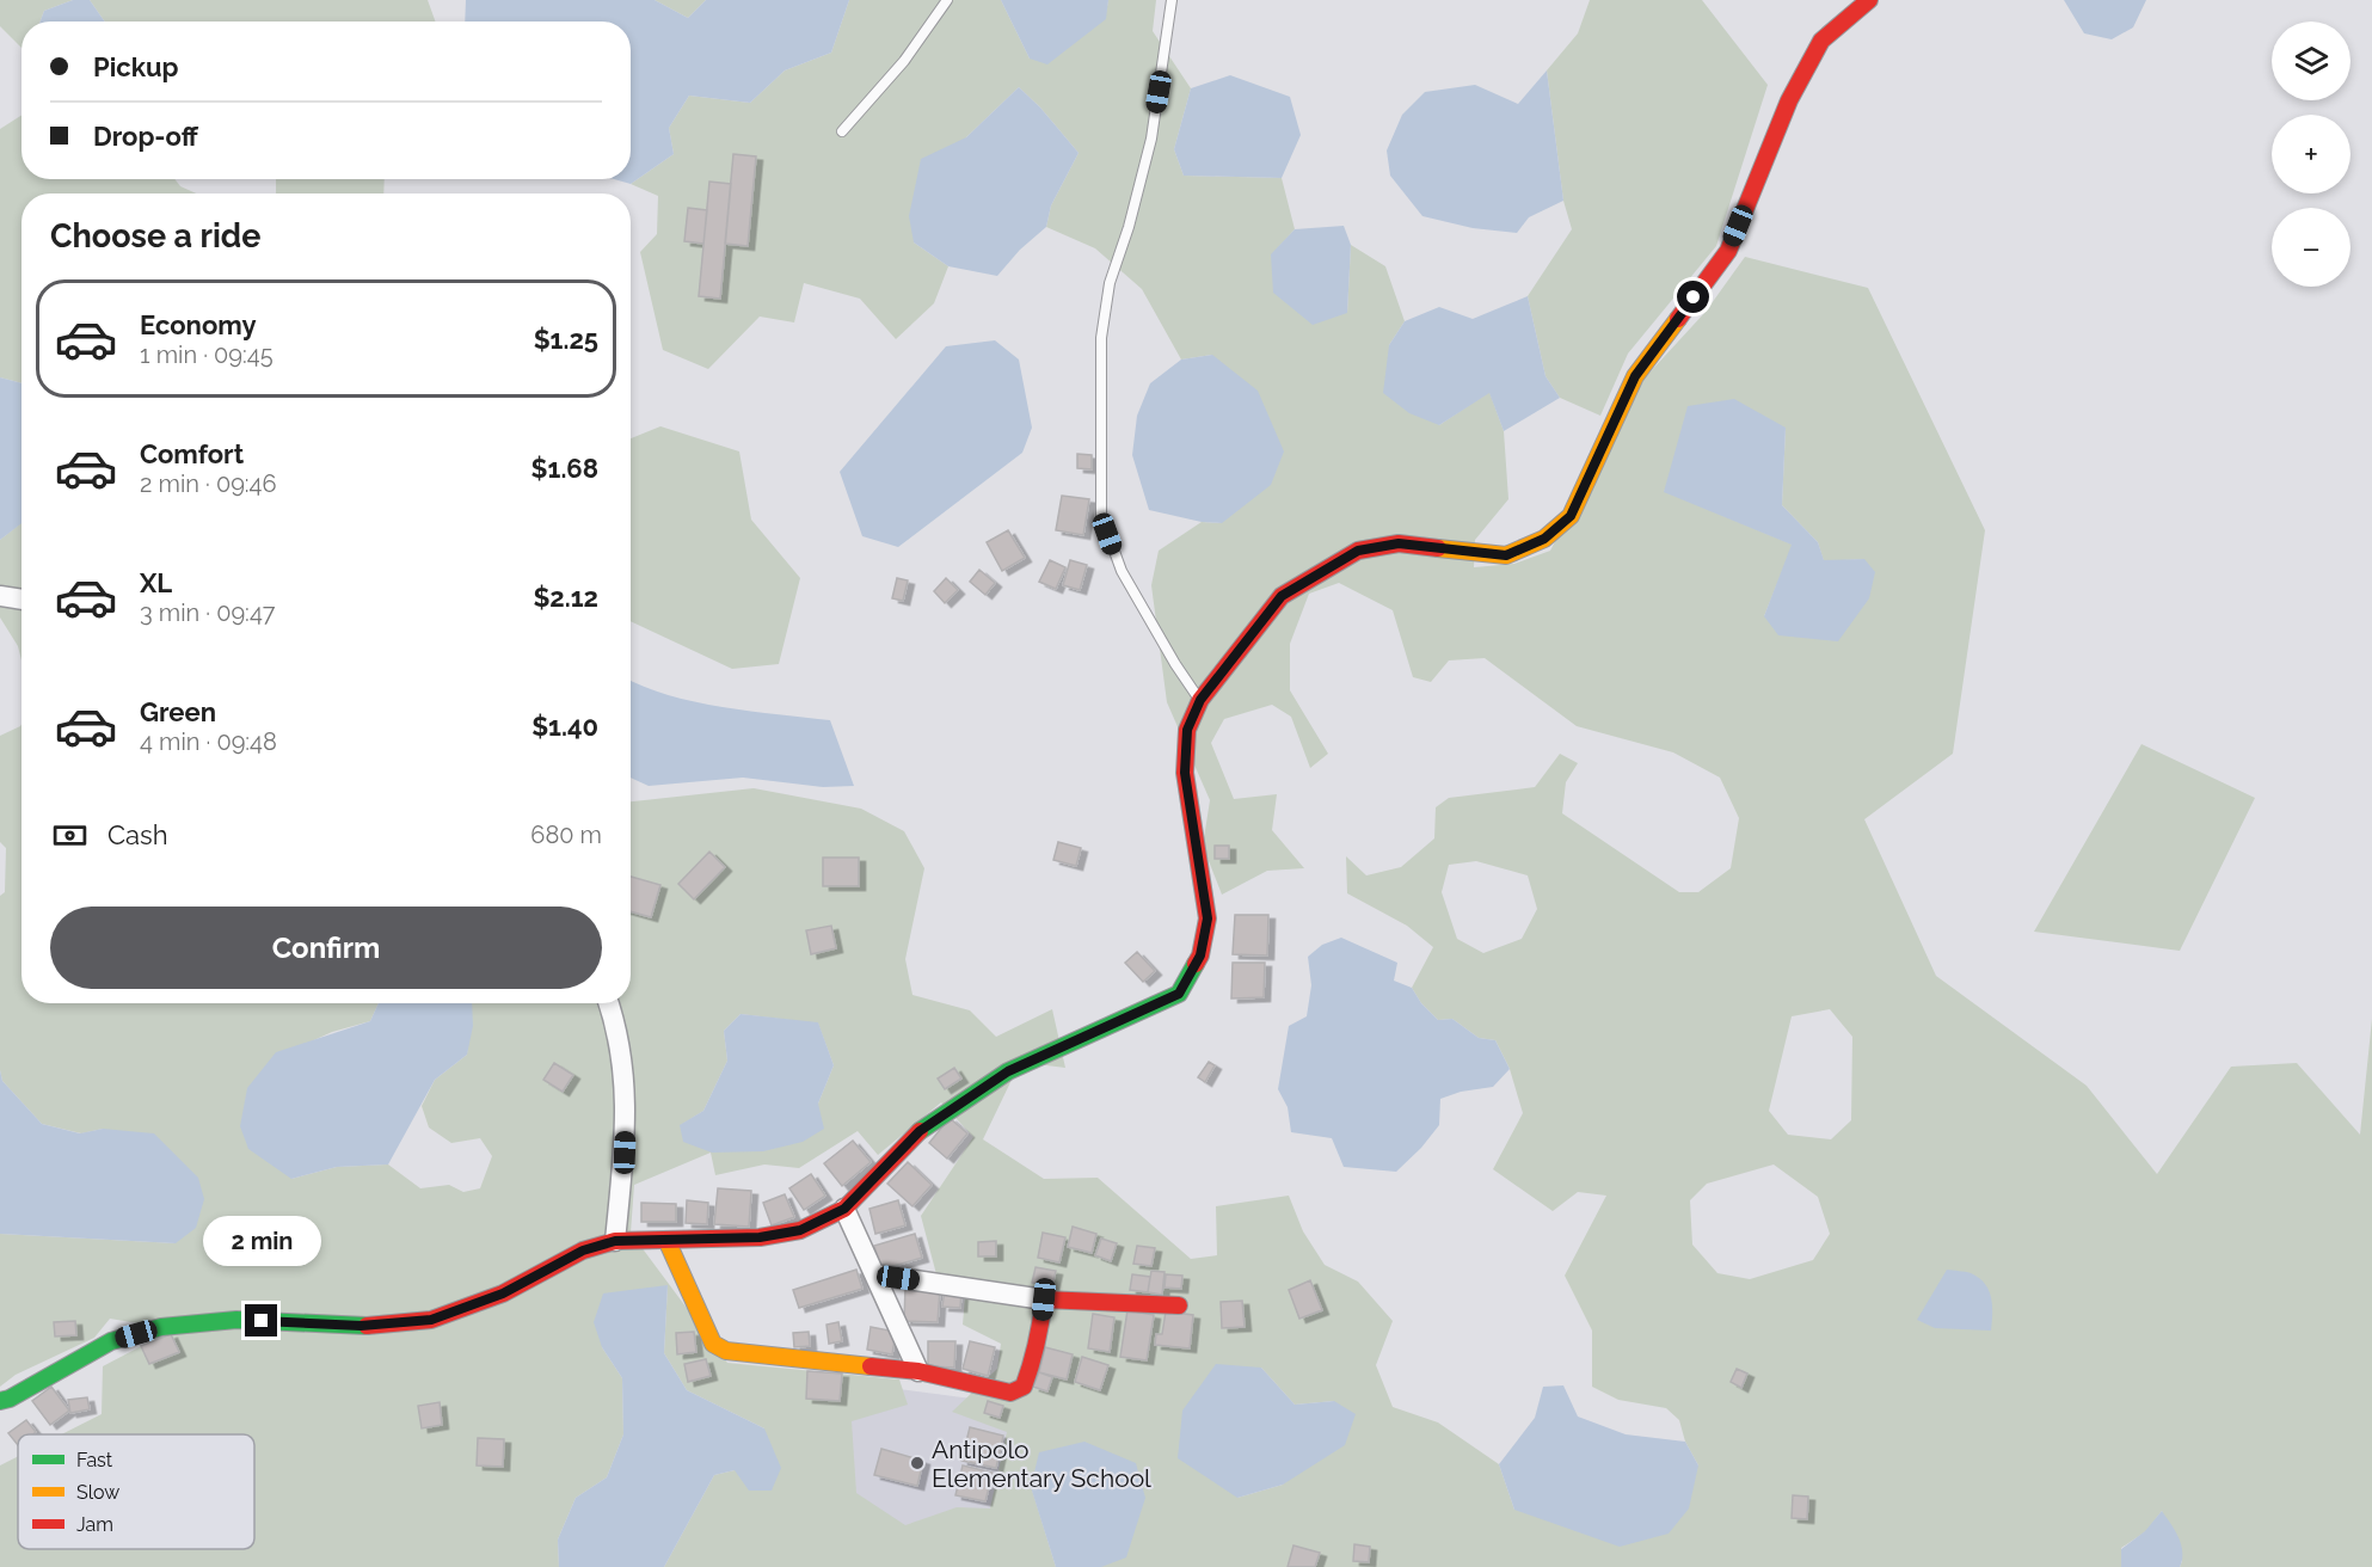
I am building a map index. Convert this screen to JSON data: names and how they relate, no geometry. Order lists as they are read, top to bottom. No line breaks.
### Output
{"places":["Antipolo Elementary School"],"legend":["Fast","Slow","Jam"],"page":{"map_buttons":["+","−"],"banner":["Pickup","Drop-off"],"heading":"Choose a ride","list":[{"name":"Economy","note":"1 min · 09:45","value":"$1.25"},{"name":"Comfort","note":"2 min · 09:46","value":"$1.68"},{"name":"XL","note":"3 min · 09:47","value":"$2.12"},{"name":"Green","note":"4 min · 09:48","value":"$1.40"}],"pay":["Cash","680 m"],"buttons":"Confirm","bubble":"2 min"}}
